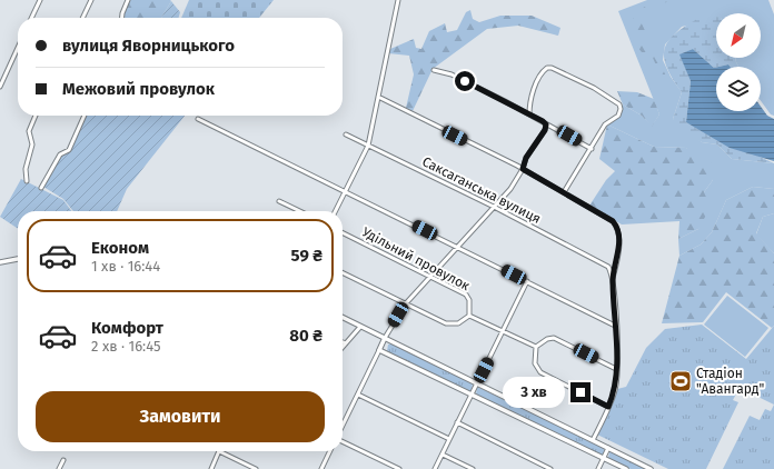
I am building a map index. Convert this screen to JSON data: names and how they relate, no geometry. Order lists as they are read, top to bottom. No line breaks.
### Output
{"streets":{"street":["Саксаганська вулиця","Удільний провулок"]},"places":{"sports":["Стадіон \"Авангард\""]},"north":"bottom left","page":{"banner":["вулиця Яворницького","Межовий провулок"],"list":[{"name":"Економ","note":"1 хв · 16:44","value":"59 ₴"},{"name":"Комфорт","note":"2 хв · 16:45","value":"80 ₴"}],"bubble":"3 хв","buttons":"Замовити"}}
